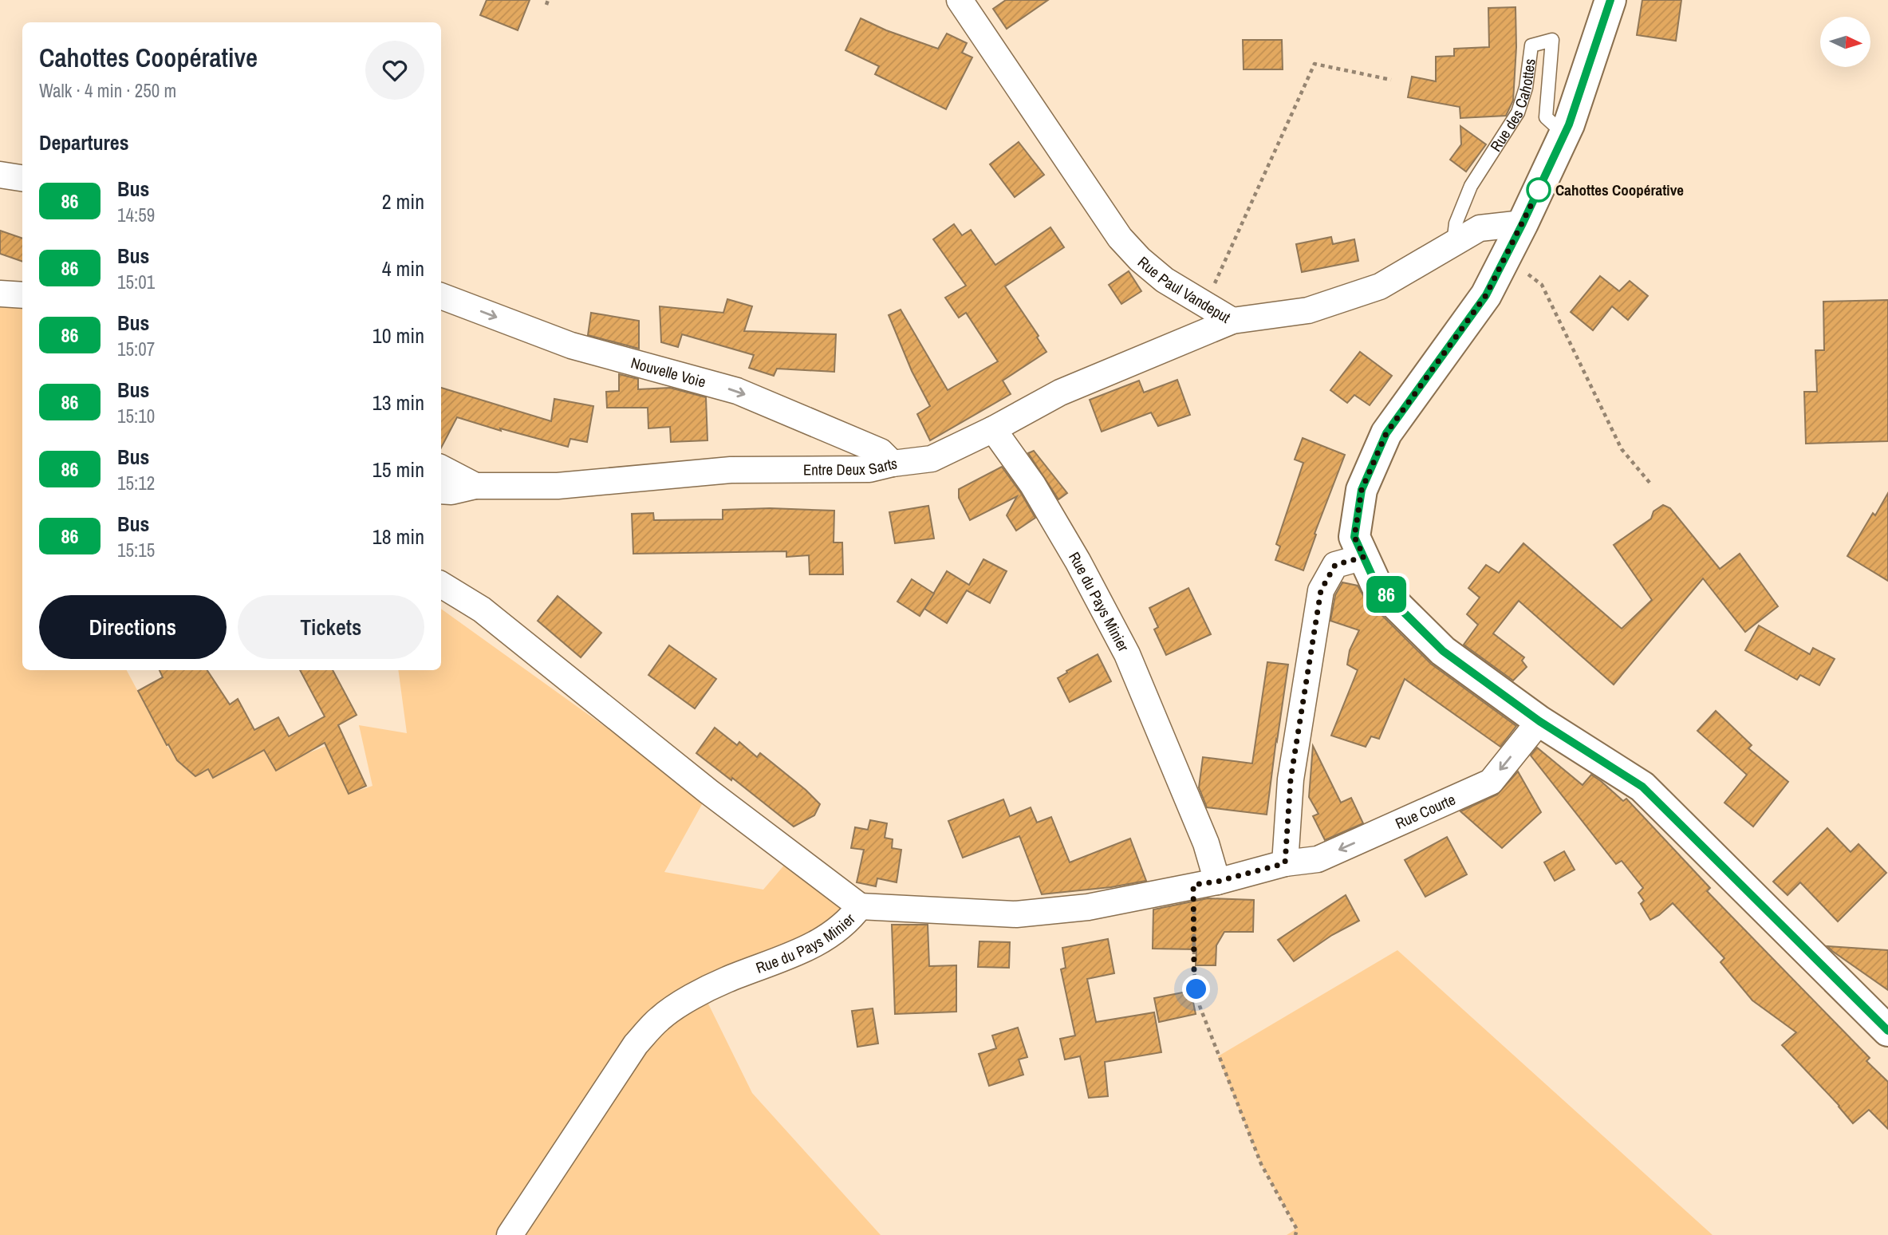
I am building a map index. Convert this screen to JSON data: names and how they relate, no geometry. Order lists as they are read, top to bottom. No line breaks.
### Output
{"streets":{"street":["Rue Paul Vandeput","Nouvelle Voie","Entre Deux Sarts","Rue du Pays Minier","Rue Courte"],"lane":["Rue des Cahottes"]},"crossings":[["Rue des Cahottes","Rue Paul Vandeput"],["Rue Paul Vandeput","Entre Deux Sarts"],["Nouvelle Voie","Entre Deux Sarts"],["Entre Deux Sarts","Rue du Pays Minier"],["Rue du Pays Minier","Rue Courte"]],"one_way":["Nouvelle Voie","Rue Courte"],"places":["Cahottes Coopérative"],"lines":["bus line 86"],"north":"right","page":{"on_map":"86","heading":[["Cahottes Coopérative","Walk · 4 min · 250 m"],"Departures"],"list":[{"mark":"86","name":"Bus","note":"14:59","value":"2 min"},{"mark":"86","name":"Bus","note":"15:01","value":"4 min"},{"mark":"86","name":"Bus","note":"15:07","value":"10 min"},{"mark":"86","name":"Bus","note":"15:10","value":"13 min"},{"mark":"86","name":"Bus","note":"15:12","value":"15 min"},{"mark":"86","name":"Bus","note":"15:15","value":"18 min"}],"buttons":["Directions","Tickets"]}}
